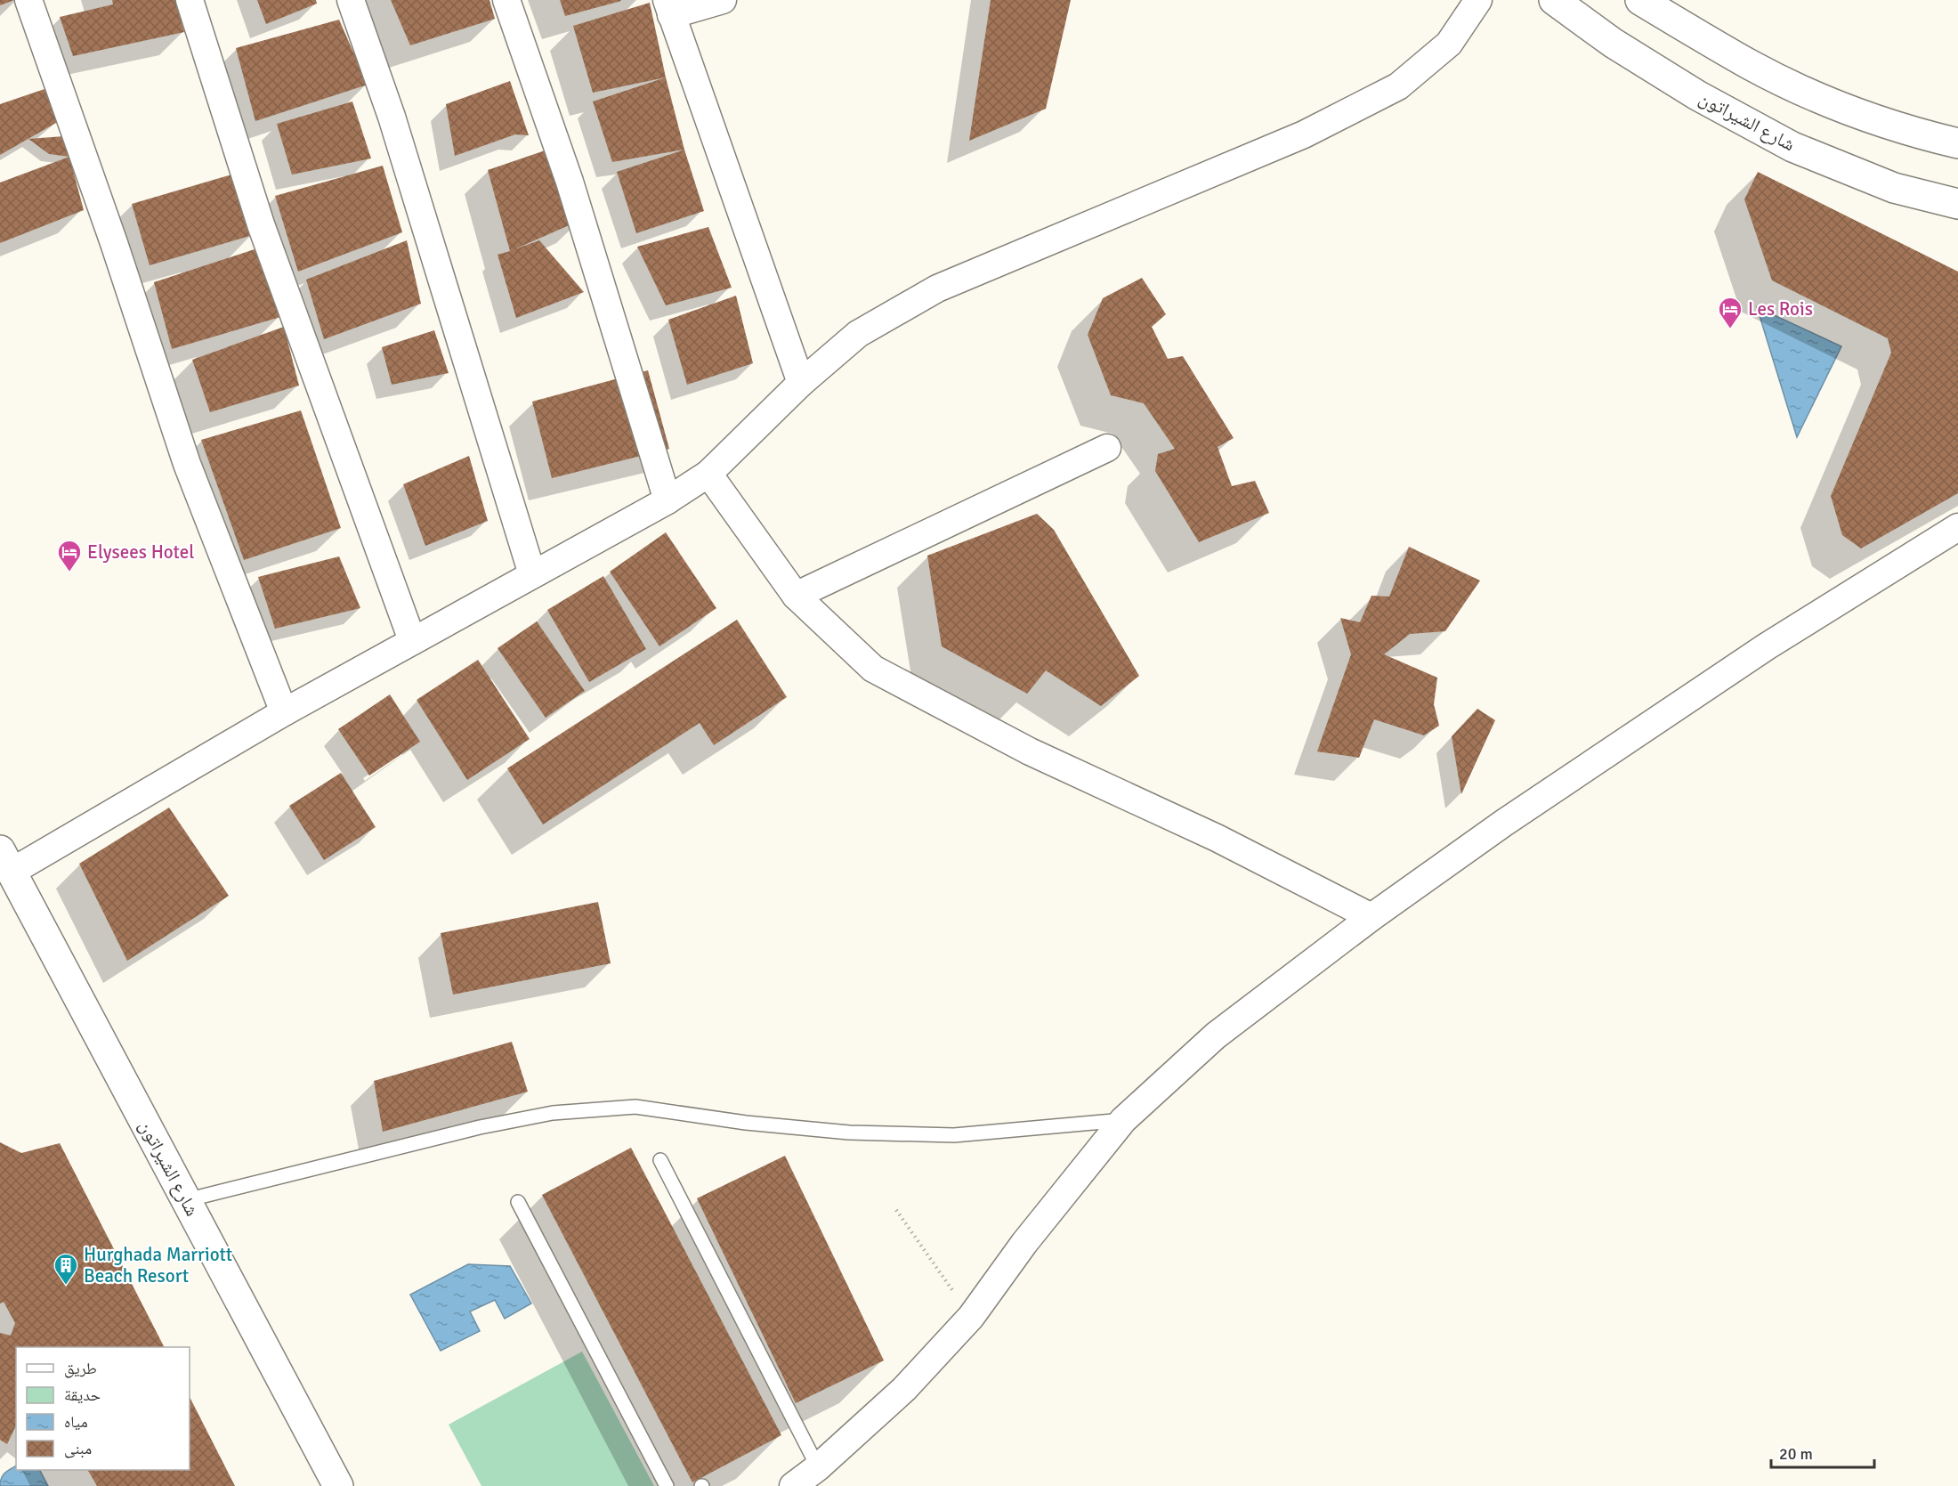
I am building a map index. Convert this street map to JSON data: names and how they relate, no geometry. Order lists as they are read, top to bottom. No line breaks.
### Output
{"streets":{"street":["شارع الشيراتون"]},"places":{"hotel":["Les Rois","Elysees Hotel"],"building":["Hurghada Marriott Beach Resort"]},"legend":["طريق","حديقة","مياه","مبنى"],"scale_bar":"20 m"}
